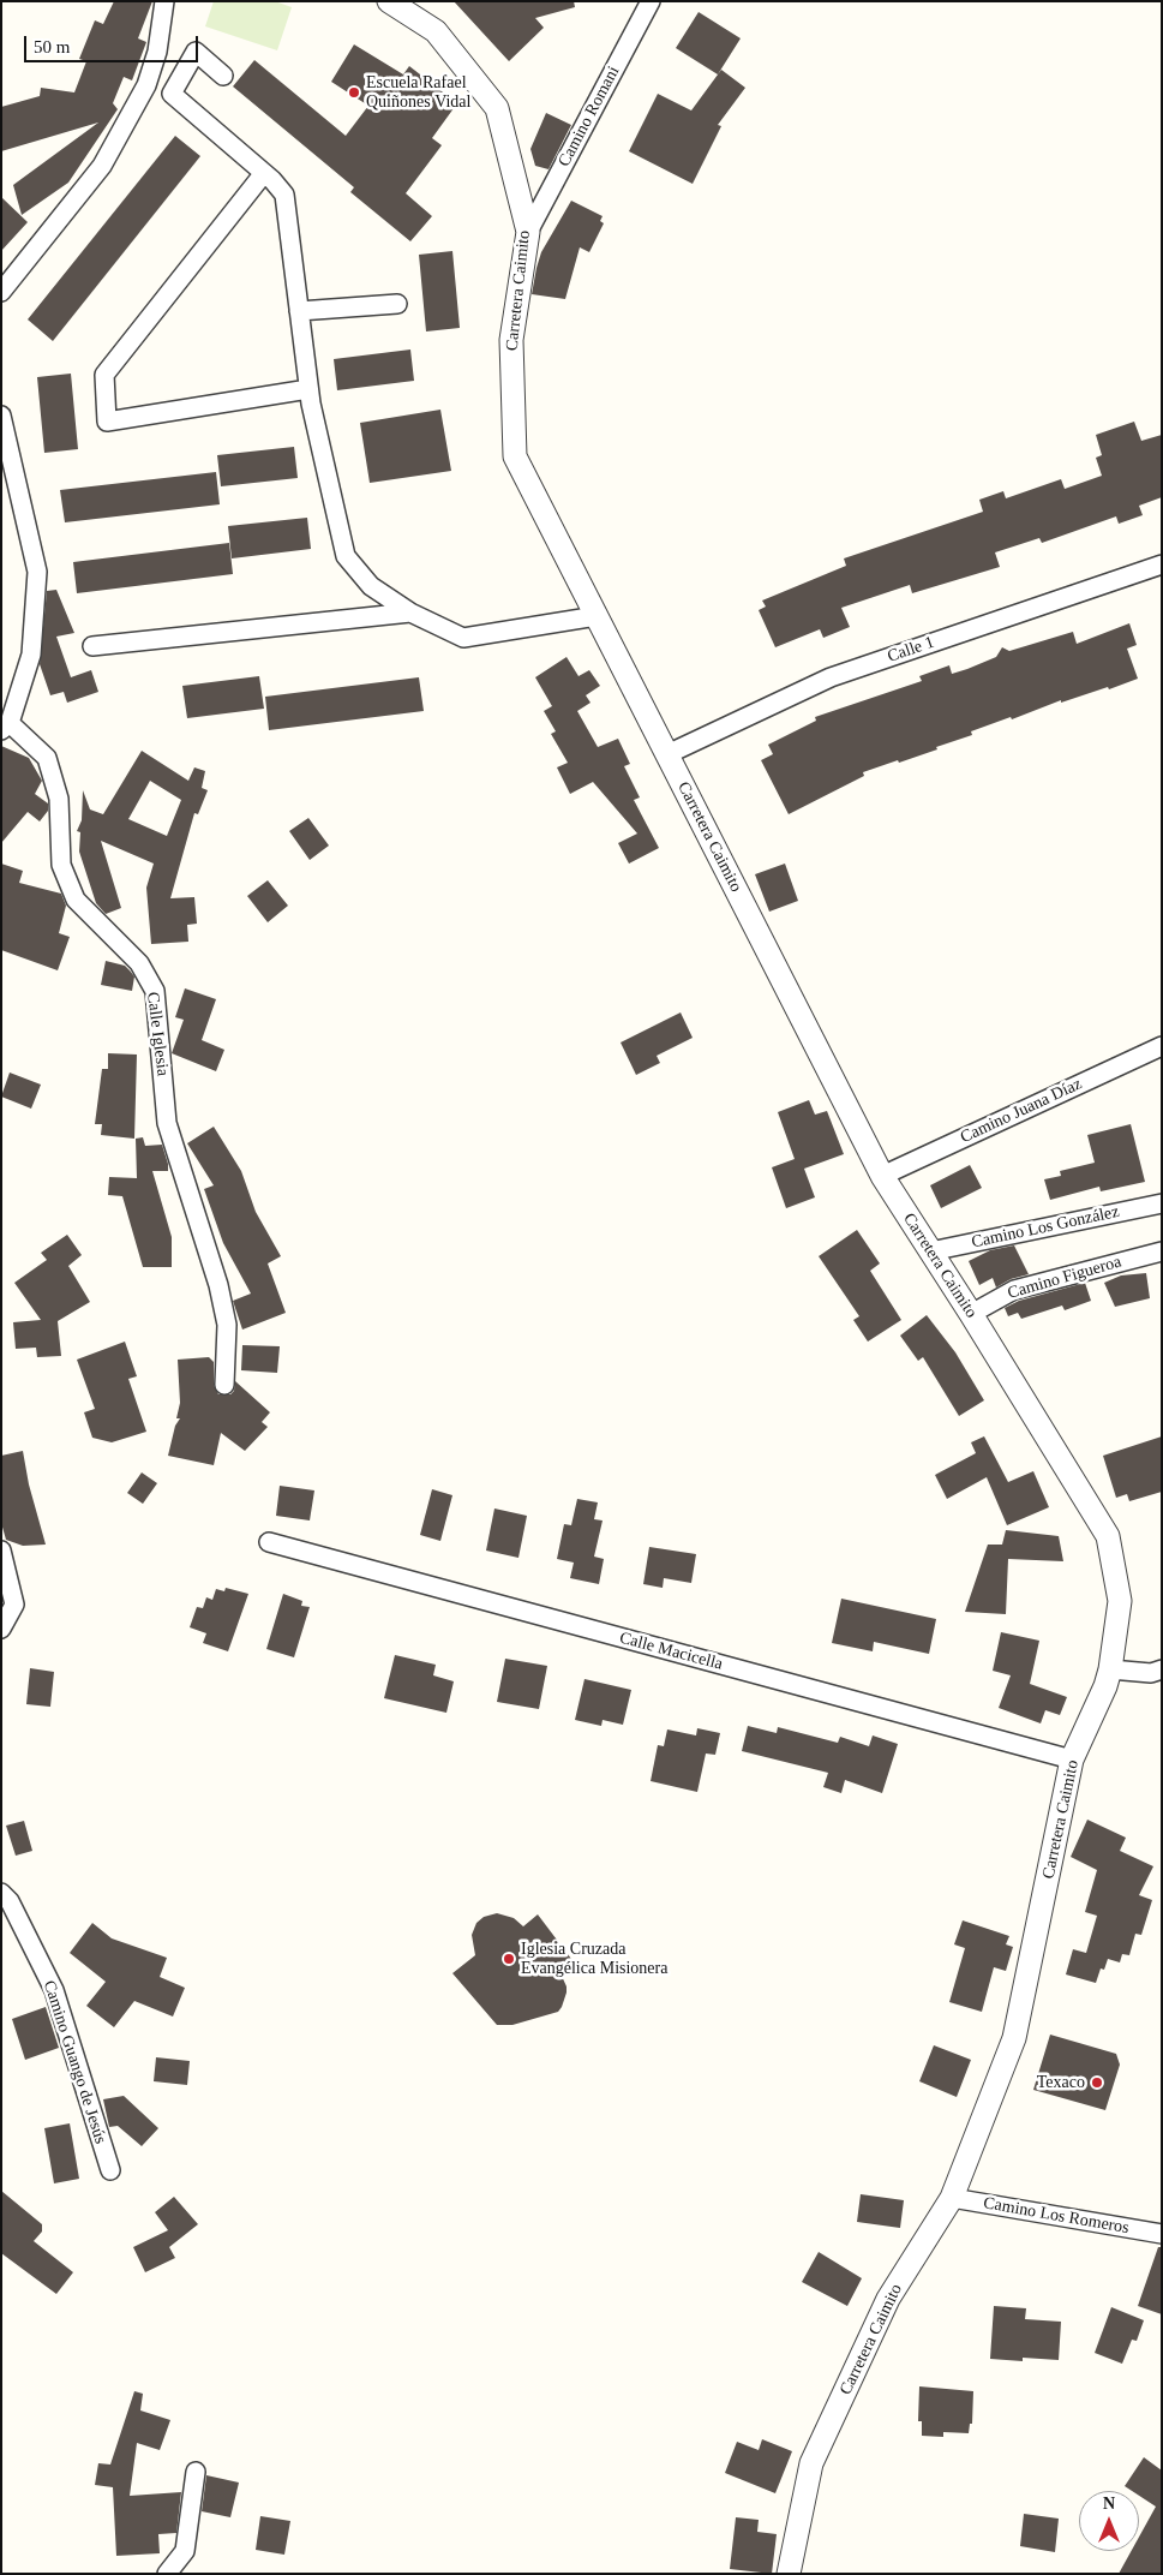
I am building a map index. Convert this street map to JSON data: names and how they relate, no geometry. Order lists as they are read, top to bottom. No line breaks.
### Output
{"streets":{"street":["Camino Romani","Carretera Caimito","Calle 1","Calle Iglesia","Camino Juana Díaz","Camino Los González","Camino Figueroa","Calle Macicella","Camino Guango de Jesús","Camino Los Romeros"]},"crossings":[["Camino Romani","Carretera Caimito"],["Carretera Caimito","Calle 1"],["Carretera Caimito","Camino Juana Díaz"],["Carretera Caimito","Camino Los González"],["Carretera Caimito","Camino Figueroa"],["Carretera Caimito","Calle Macicella"],["Carretera Caimito","Camino Los Romeros"]],"places":["Escuela Rafael Quiñones Vidal","Iglesia Cruzada Evangélica Misionera","Texaco"],"scale_bar":"50 m","north":"top"}
